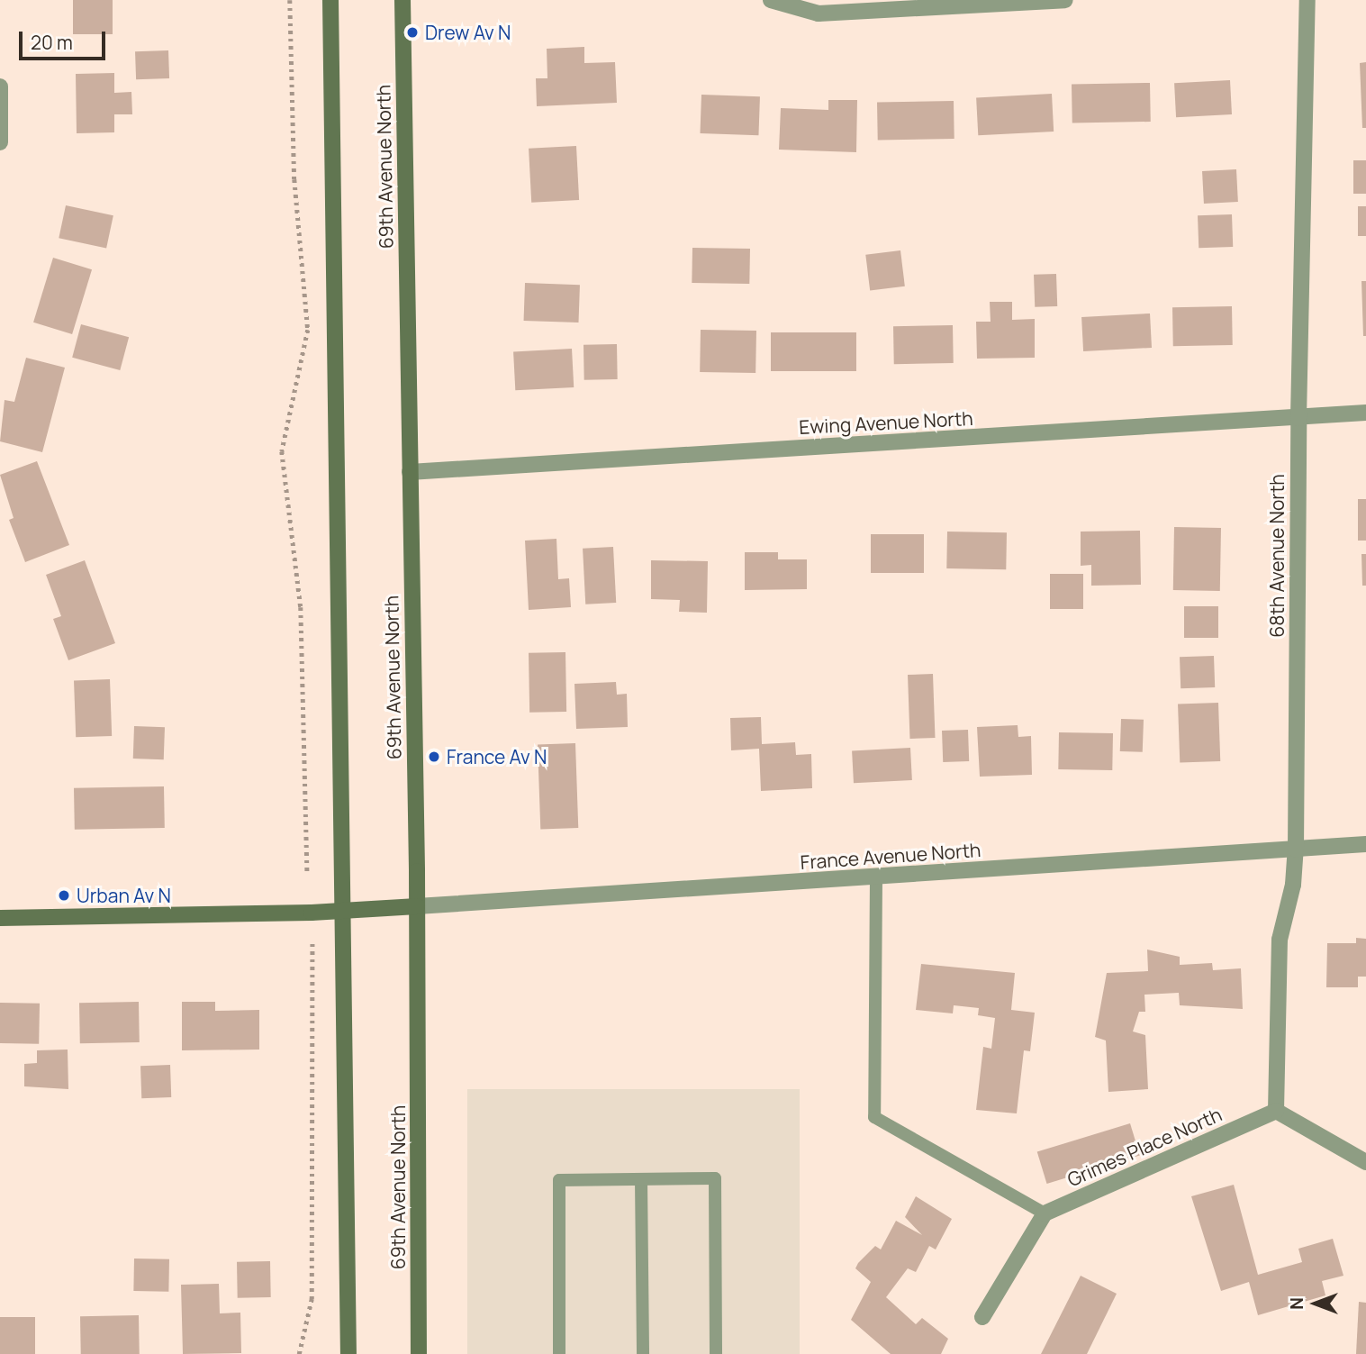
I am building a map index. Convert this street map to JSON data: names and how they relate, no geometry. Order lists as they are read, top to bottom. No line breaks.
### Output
{"streets":{"street":["69th Avenue North","Ewing Avenue North","68th Avenue North","France Avenue North","Grimes Place North"]},"crossings":[["69th Avenue North","Ewing Avenue North"],["69th Avenue North","France Avenue North"],["Ewing Avenue North","68th Avenue North"],["68th Avenue North","France Avenue North"],["68th Avenue North","Grimes Place North"]],"places":["Drew Av N","France Av N","Urban Av N"],"scale_bar":"20 m","north":"left"}
